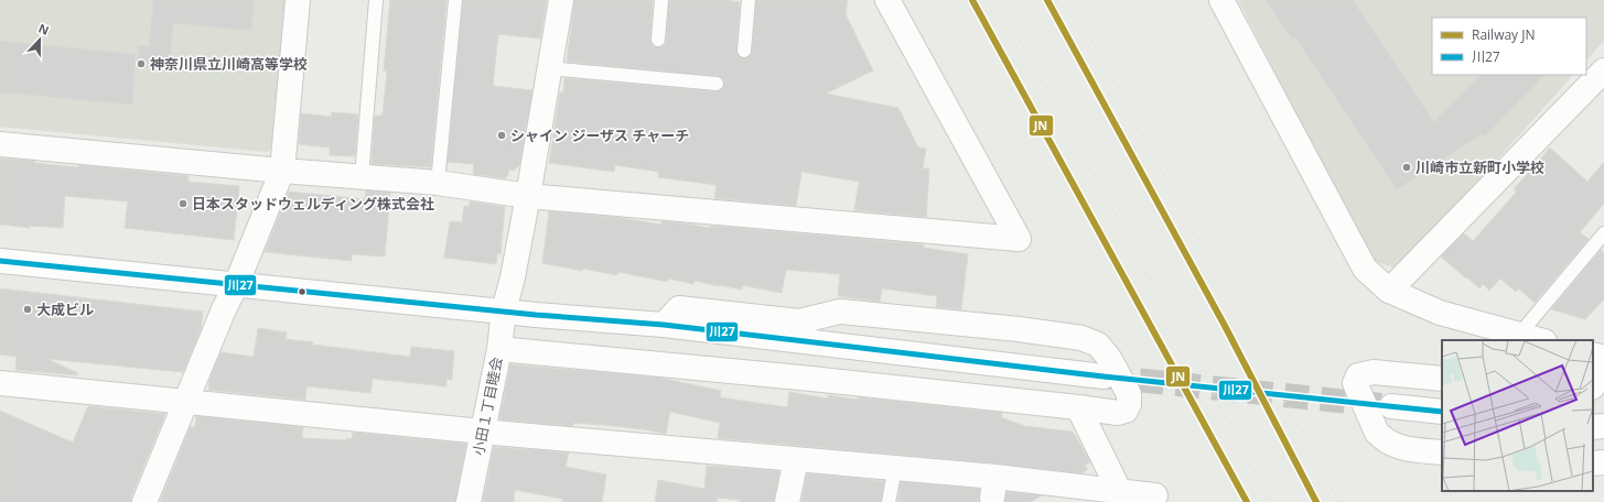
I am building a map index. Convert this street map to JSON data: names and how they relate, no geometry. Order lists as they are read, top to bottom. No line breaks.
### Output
{"streets":{"street":["小田１丁目睦会"]},"places":["神奈川県立川崎高等学校","シャイン ジーザス チャーチ","川崎市立新町小学校","日本スタッドウェルディング株式会社","大成ビル"],"lines":["rail line JN","transit line 川27"],"legend":["Railway JN","川27"],"north":"top"}
